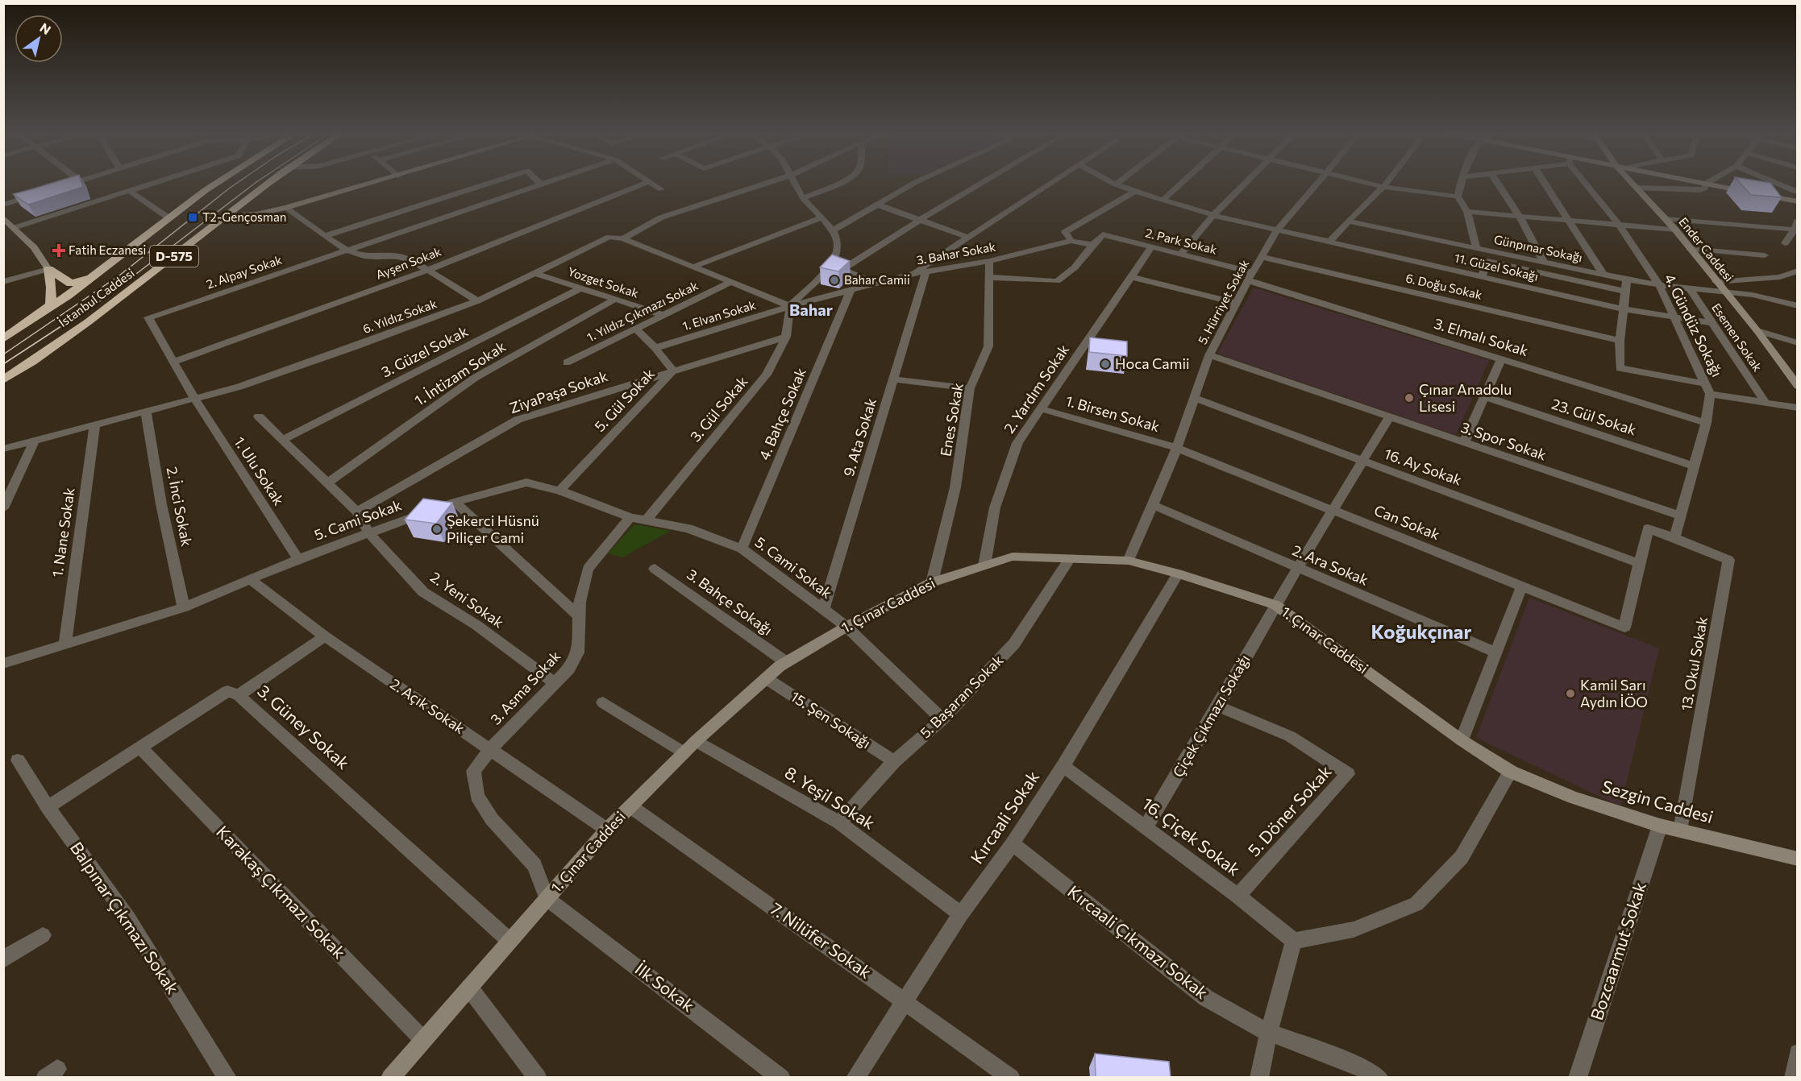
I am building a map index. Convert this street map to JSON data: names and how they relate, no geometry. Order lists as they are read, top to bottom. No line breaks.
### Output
{"streets":{"highway":["D-575","İstanbul Caddesi"],"main road":["Ender Caddesi","1. Çınar Caddesi","Sezgin Caddesi"],"street":["2. Park Sokak","Günpınar Sokağı","3. Bahar Sokak","Ayşen Sokak","11. Güzel Sokağı","2. Alpay Sokak","Yozget Sokak","6. Doğu Sokak","5. Hürriyet Sokak","1. Yıldız Çıkmazı Sokak","1. Elvan Sokak","6. Yıldız Sokak","4. Gündüz Sokağı","3. Elmalı Sokak","Esemen Sokak","3. Güzel Sokak","1. İntizam Sokak","2. Yardım Sokak","ZiyaPaşa Sokak","5. Gül Sokak","3. Gül Sokak","4. Bahçe Sokak","1. Birsen Sokak","23. Gül Sokak","Enes Sokak","9. Ata Sokak","3. Spor Sokak","16. Ay Sokak","1. Ulu Sokak","2. İnci Sokak","5. Cami Sokak","Can Sokak","1. Nane Sokak","2. Ara Sokak","2. Yeni Sokak","3. Bahçe Sokağı","13. Okul Sokak","3. Asma Sokak","5. Başaran Sokak","2. Açık Sokak","Çiçek Çıkmazı Sokağı","15. Şen Sokağı","3. Güney Sokak","8. Yeşil Sokak","5. Döner Sokak","Kırcaali Sokak","16. Çiçek Sokak","Karakaş Çıkmazı Sokak","Balpınar Çıkmazı Sokak","7. Nilüfer Sokak","Kırcaali Çıkmazı Sokak","Bozcaarmut Sokak","İlk Sokak"]},"crossings":[["2. Park Sokak","5. Hürriyet Sokak"],["2. Park Sokak","3. Elmalı Sokak"],["2. Park Sokak","2. Yardım Sokak"],["Günpınar Sokağı","Ender Caddesi"],["Günpınar Sokağı","4. Gündüz Sokağı"],["Günpınar Sokağı","Esemen Sokak"],["3. Bahar Sokak","1. Elvan Sokak"],["3. Bahar Sokak","3. Gül Sokak"],["3. Bahar Sokak","4. Bahçe Sokak"],["3. Bahar Sokak","Enes Sokak"],["3. Bahar Sokak","9. Ata Sokak"],["Ayşen Sokak","1. Ulu Sokak"],["11. Güzel Sokağı","5. Hürriyet Sokak"],["11. Güzel Sokağı","4. Gündüz Sokağı"],["11. Güzel Sokağı","Esemen Sokak"],["2. Alpay Sokak","1. Ulu Sokak"],["Yozget Sokak","1. Yıldız Çıkmazı Sokak"],["Yozget Sokak","6. Yıldız Sokak"],["Yozget Sokak","3. Güzel Sokak"],["Yozget Sokak","1. İntizam Sokak"],["6. Doğu Sokak","5. Hürriyet Sokak"],["5. Hürriyet Sokak","3. Elmalı Sokak"],["5. Hürriyet Sokak","1. Birsen Sokak"],["5. Hürriyet Sokak","3. Spor Sokak"],["5. Hürriyet Sokak","16. Ay Sokak"],["5. Hürriyet Sokak","Can Sokak"],["5. Hürriyet Sokak","2. Ara Sokak"],["5. Hürriyet Sokak","1. Çınar Caddesi"],["1. Yıldız Çıkmazı Sokak","5. Gül Sokak"],["1. Elvan Sokak","5. Gül Sokak"],["1. Elvan Sokak","3. Gül Sokak"],["6. Yıldız Sokak","1. Ulu Sokak"],["6. Yıldız Sokak","2. İnci Sokak"],["6. Yıldız Sokak","1. Nane Sokak"],["4. Gündüz Sokağı","3. Elmalı Sokak"],["4. Gündüz Sokağı","23. Gül Sokak"],["4. Gündüz Sokağı","3. Spor Sokak"],["4. Gündüz Sokağı","13. Okul Sokak"],["2. Yardım Sokak","1. Birsen Sokak"],["2. Yardım Sokak","1. Çınar Caddesi"],["ZiyaPaşa Sokak","5. Gül Sokak"],["ZiyaPaşa Sokak","3. Gül Sokak"],["5. Gül Sokak","5. Cami Sokak"],["3. Gül Sokak","5. Cami Sokak"],["4. Bahçe Sokak","5. Cami Sokak"],["1. Birsen Sokak","Can Sokak"],["Enes Sokak","1. Çınar Caddesi"],["9. Ata Sokak","5. Cami Sokak"],["3. Spor Sokak","Çiçek Çıkmazı Sokağı"],["16. Ay Sokak","Can Sokak"],["16. Ay Sokak","Çiçek Çıkmazı Sokağı"],["1. Ulu Sokak","5. Cami Sokak"],["2. İnci Sokak","5. Cami Sokak"],["5. Cami Sokak","1. Nane Sokak"],["5. Cami Sokak","2. Yeni Sokak"],["5. Cami Sokak","1. Çınar Caddesi"],["5. Cami Sokak","3. Asma Sokak"],["5. Cami Sokak","5. Başaran Sokak"],["5. Cami Sokak","2. Açık Sokak"],["Can Sokak","Çiçek Çıkmazı Sokağı"],["2. Ara Sokak","Çiçek Çıkmazı Sokağı"],["2. Yeni Sokak","3. Asma Sokak"],["3. Bahçe Sokağı","1. Çınar Caddesi"],["1. Çınar Caddesi","3. Asma Sokak"],["1. Çınar Caddesi","5. Başaran Sokak"],["1. Çınar Caddesi","2. Açık Sokak"],["1. Çınar Caddesi","Çiçek Çıkmazı Sokağı"],["1. Çınar Caddesi","15. Şen Sokağı"],["1. Çınar Caddesi","3. Güney Sokak"],["1. Çınar Caddesi","8. Yeşil Sokak"],["1. Çınar Caddesi","Sezgin Caddesi"],["1. Çınar Caddesi","Kırcaali Sokak"],["1. Çınar Caddesi","Karakaş Çıkmazı Sokak"],["1. Çınar Caddesi","7. Nilüfer Sokak"],["1. Çınar Caddesi","İlk Sokak"],["13. Okul Sokak","Sezgin Caddesi"],["3. Asma Sokak","2. Açık Sokak"],["3. Asma Sokak","İlk Sokak"],["5. Başaran Sokak","15. Şen Sokağı"],["5. Başaran Sokak","8. Yeşil Sokak"],["Çiçek Çıkmazı Sokağı","5. Döner Sokak"],["Çiçek Çıkmazı Sokağı","16. Çiçek Sokak"],["3. Güney Sokak","Karakaş Çıkmazı Sokak"],["3. Güney Sokak","Balpınar Çıkmazı Sokak"],["8. Yeşil Sokak","Kırcaali Sokak"],["Sezgin Caddesi","Bozcaarmut Sokak"],["5. Döner Sokak","16. Çiçek Sokak"],["Kırcaali Sokak","16. Çiçek Sokak"],["Kırcaali Sokak","7. Nilüfer Sokak"],["Kırcaali Sokak","Kırcaali Çıkmazı Sokak"]],"districts":["Bahar","Koğukçınar"],"places":{"transit":["T2-Gençosman"],"health":["Fatih Eczanesi"],"other":["Bahar Camii","Hoca Camii","Çınar Anadolu Lisesi","Şekerci Hüsnü Piliçer Cami","Kamil Sarı Aydın İÖO"]},"north":"top right"}
